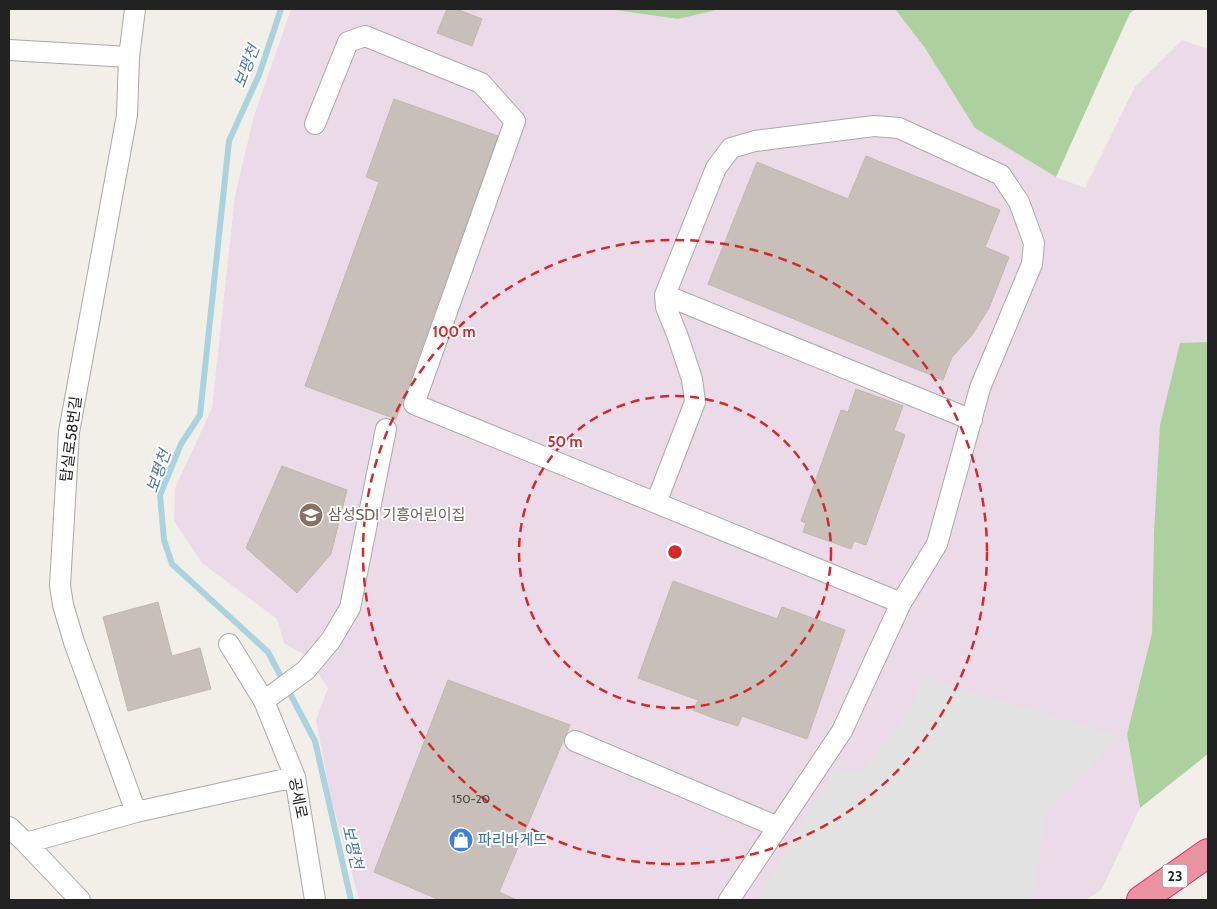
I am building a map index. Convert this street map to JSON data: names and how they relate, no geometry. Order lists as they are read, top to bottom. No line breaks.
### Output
{"streets":{"highway":["23"],"street":["탑실로58번길","공세로"]},"water":["보평천"],"places":{"school or university":["삼성SDI 기흥어린이집"],"shop":["파리바게뜨"]},"house_numbers":["150-20"],"rings":["100 m","50 m"]}
